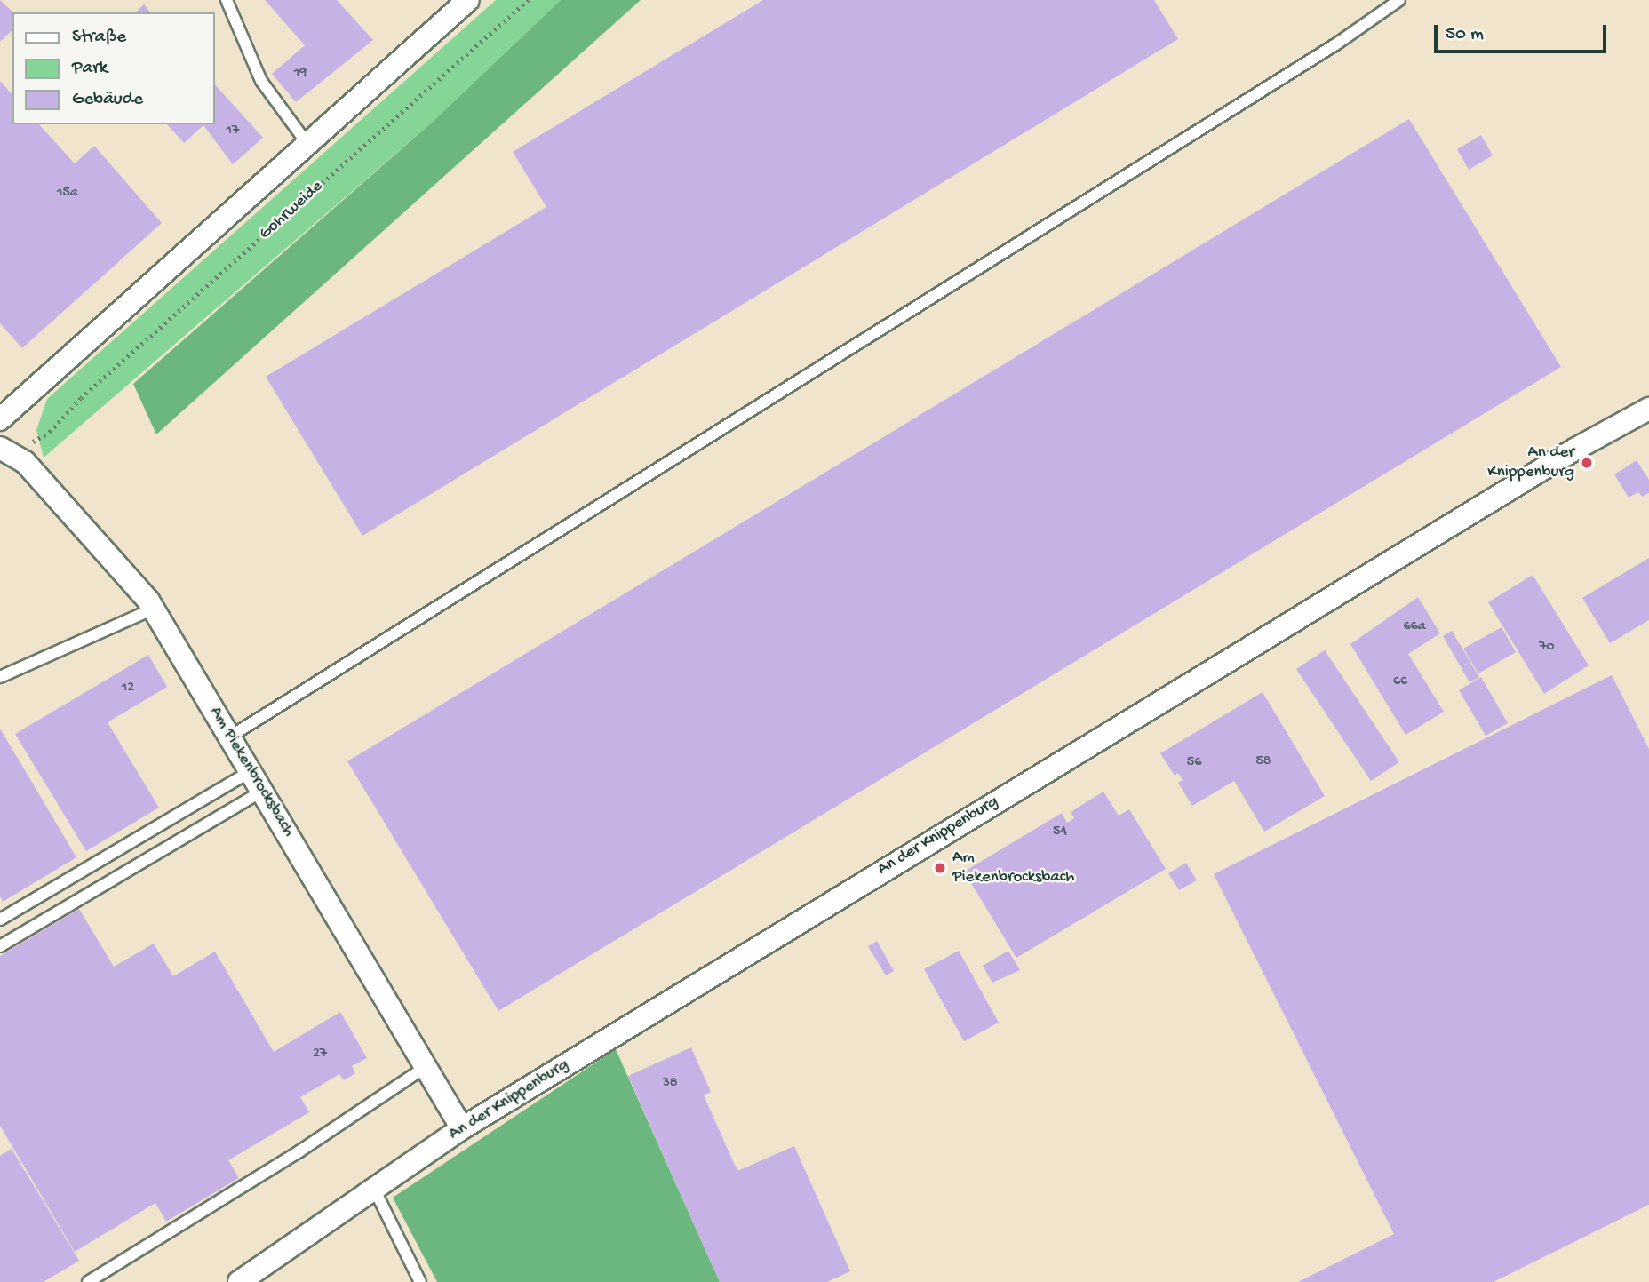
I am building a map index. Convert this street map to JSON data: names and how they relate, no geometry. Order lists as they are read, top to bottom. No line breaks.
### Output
{"streets":{"street":["Am Piekenbrocksbach","An der Knippenburg"],"path":["Gohrweide"]},"crossings":[["Am Piekenbrocksbach","An der Knippenburg"]],"places":["An der Knippenburg","Am Piekenbrocksbach"],"house_numbers":["19","17","15a","66a","70","66","12","58","56","54","27","38"],"legend":["Straße","Park","Gebäude"],"scale_bar":"50 m"}
